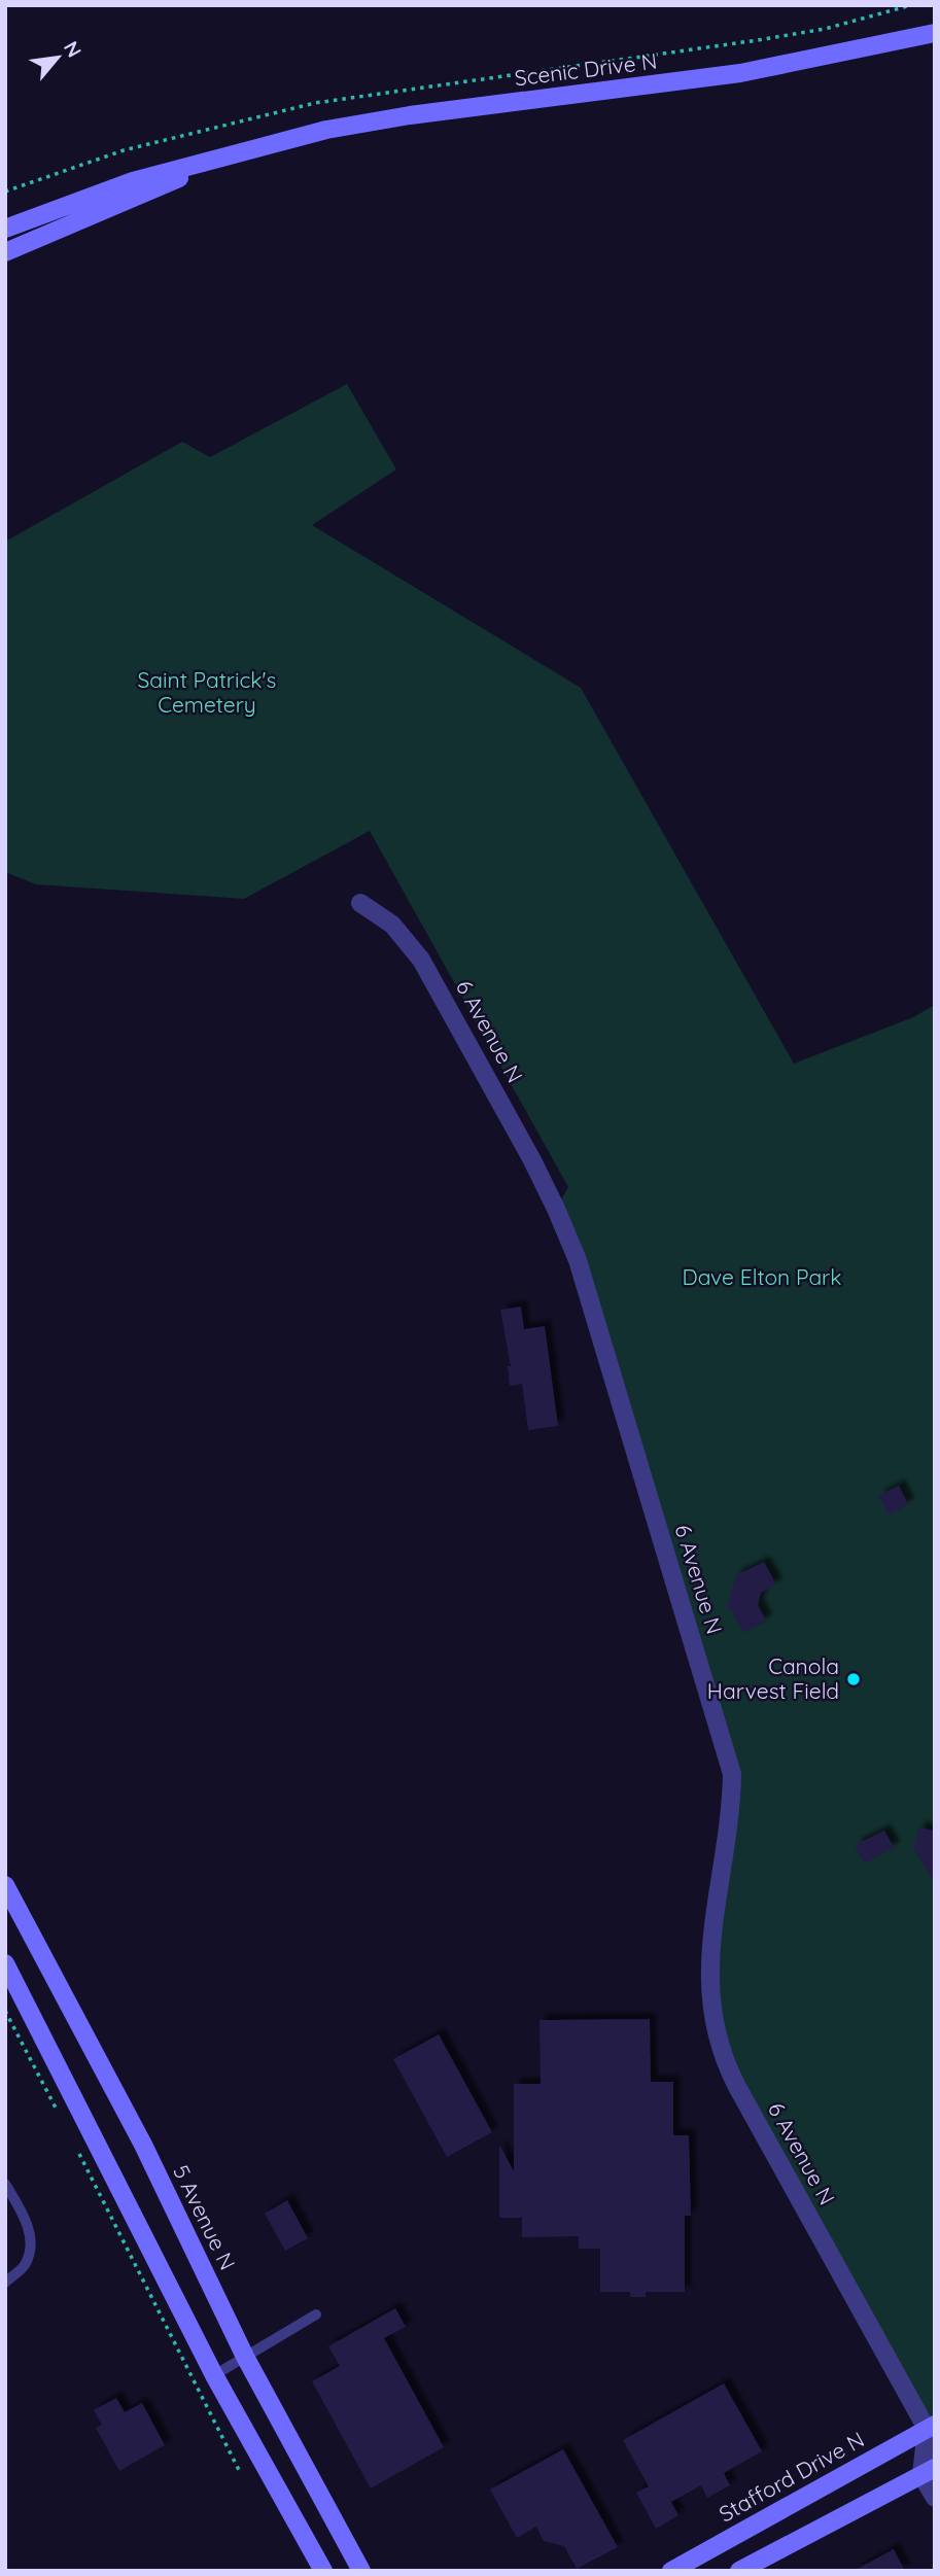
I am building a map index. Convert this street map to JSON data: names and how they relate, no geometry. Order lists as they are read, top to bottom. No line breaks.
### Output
{"streets":{"main road":["Scenic Drive N","5 Avenue N","Stafford Drive N"],"street":["6 Avenue N"]},"crossings":[["6 Avenue N","Stafford Drive N"]],"parks":["Saint Patrick's Cemetery","Dave Elton Park"],"places":["Canola Harvest Field"],"north":"top right"}
